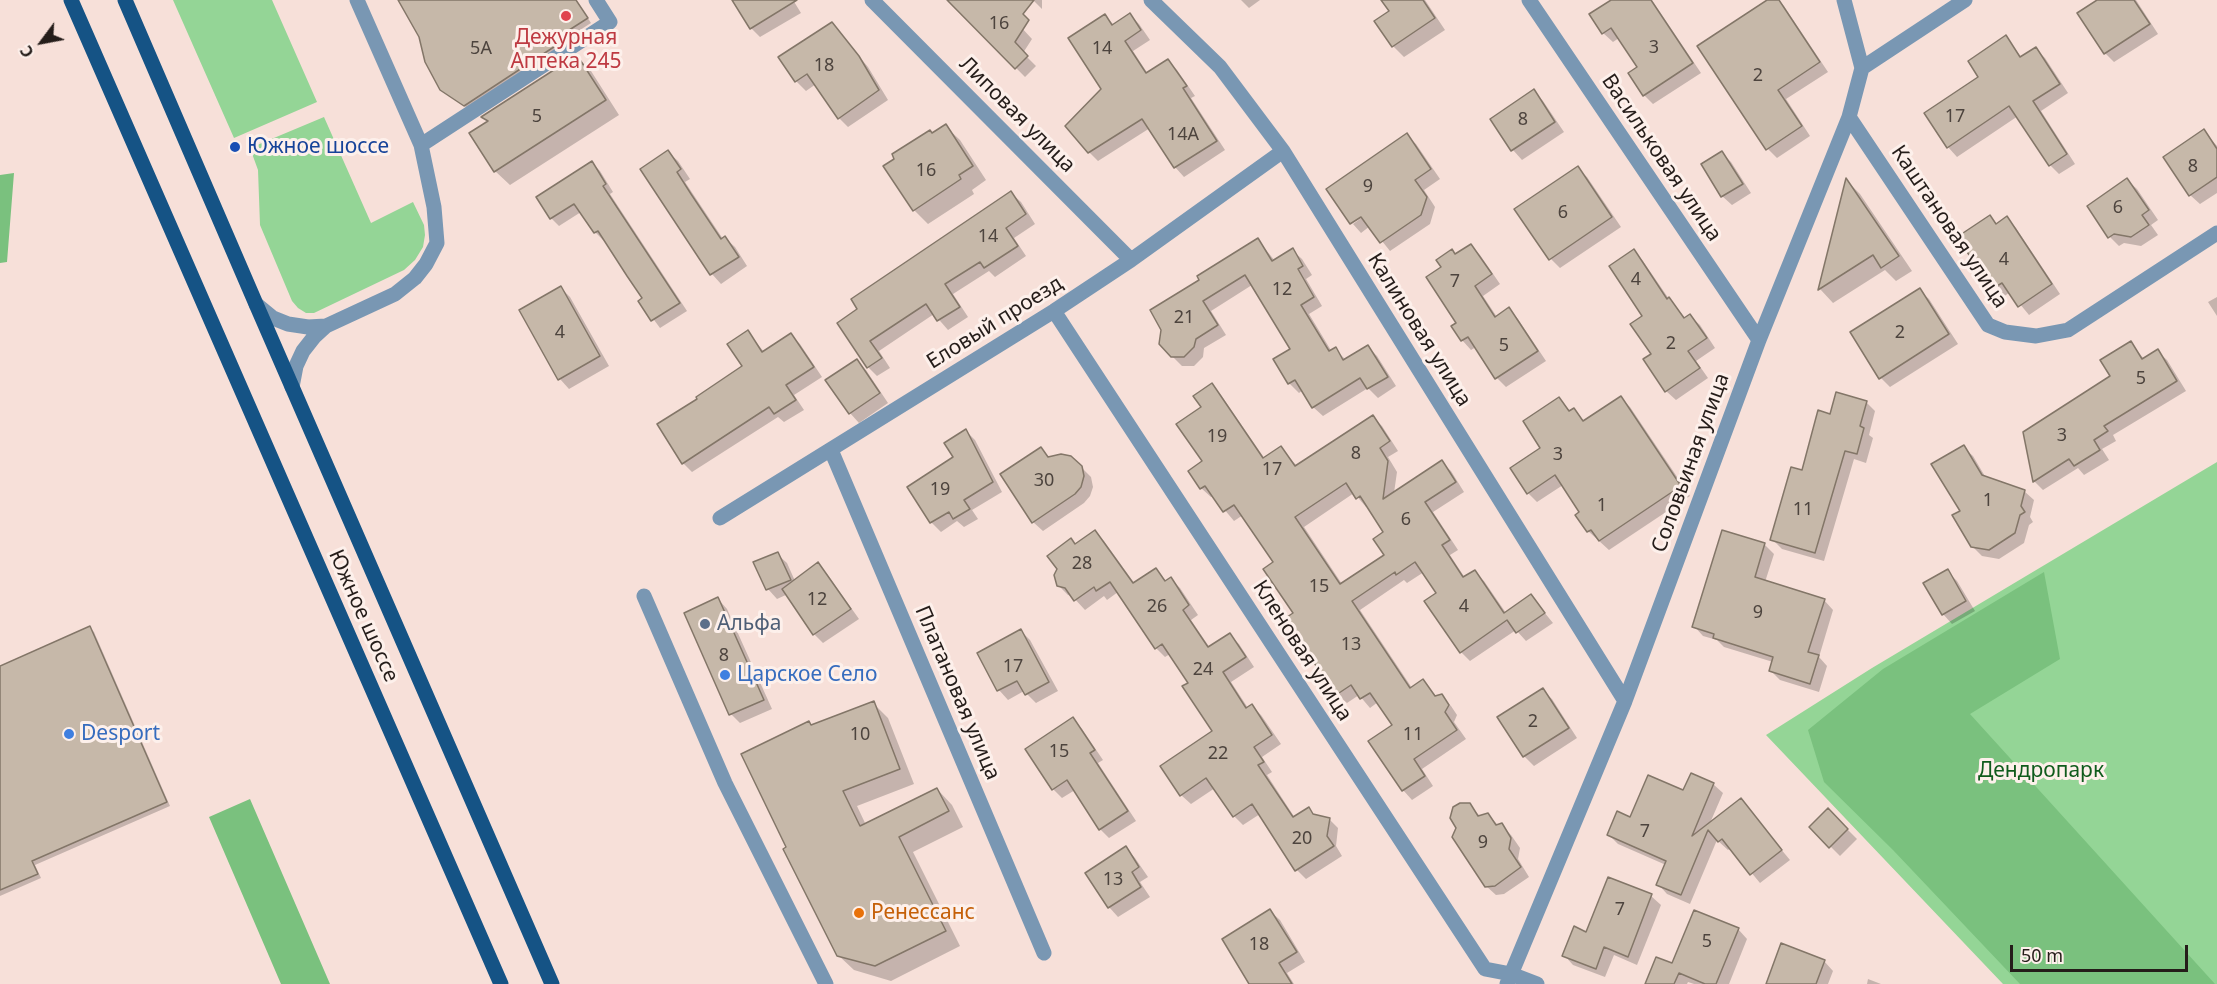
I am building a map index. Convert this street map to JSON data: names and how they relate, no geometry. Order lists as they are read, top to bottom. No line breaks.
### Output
{"streets":{"main road":["Южное шоссе"],"street":["Липовая улица","Васильковая улица","Каштановая улица","Еловый проезд","Калиновая улица","Соловьиная улица","Кленовая улица","Платановая улица"]},"crossings":[["Липовая улица","Еловый проезд"],["Васильковая улица","Соловьиная улица"],["Каштановая улица","Соловьиная улица"],["Еловый проезд","Калиновая улица"],["Еловый проезд","Кленовая улица"],["Еловый проезд","Платановая улица"],["Калиновая улица","Соловьиная улица"],["Соловьиная улица","Кленовая улица"]],"parks":["Дендропарк"],"places":["Дежурная Аптека 245","Южное шоссе","Альфа","Царское Село","Desport","Ренессанс"],"house_numbers":["16","3","5А","14","18","2","5","17","8","14А","8","16","9","6","6","14","4","4","7","12","21","4","2","2","5","5","3","19","8","3","17","30","19","1","1","11","6","28","15","12","26","4","9","13","8","17","24","2","10","11","15","22","7","20","9","13","7","5","18"],"scale_bar":"50 m","north":"bottom left"}
